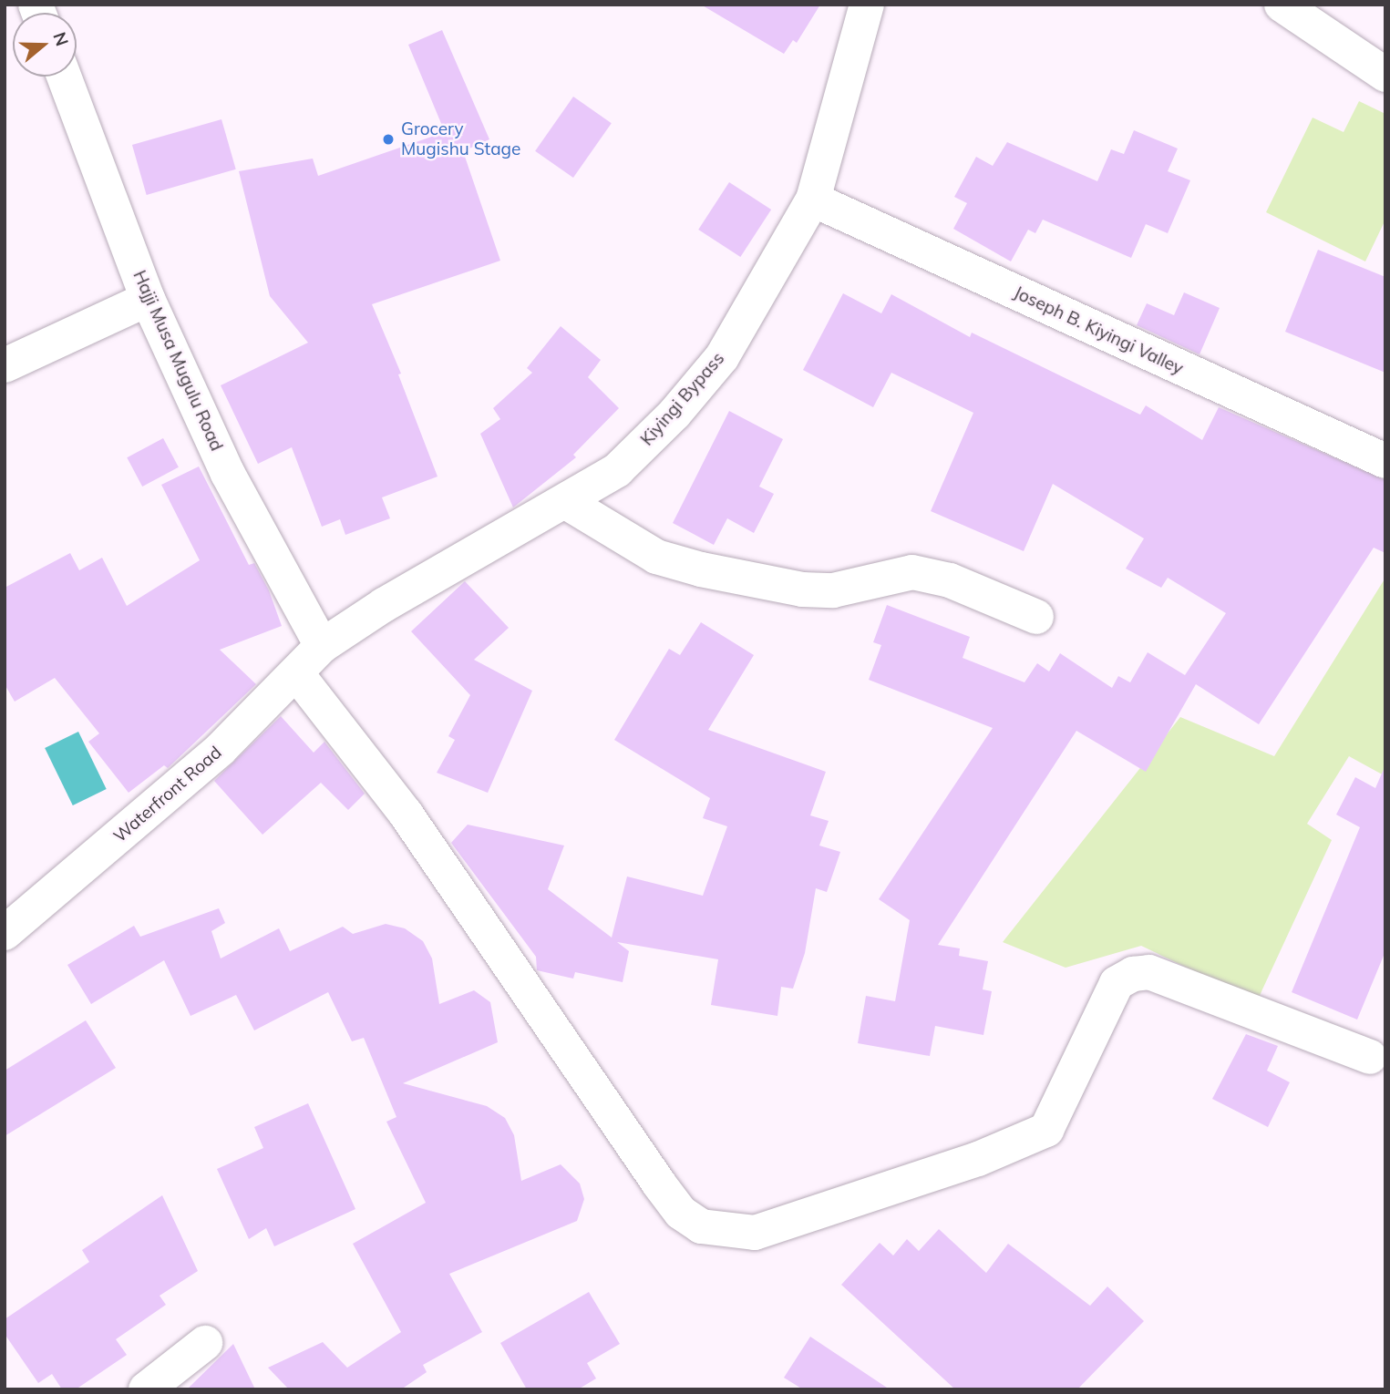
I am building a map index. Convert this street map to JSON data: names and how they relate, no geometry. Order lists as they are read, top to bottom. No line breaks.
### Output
{"streets":{"street":["Joseph B. Kiyingi Valley","Hajji Musa Mugulu Road","Kiyingi Bypass","Waterfront Road"]},"crossings":[["Joseph B. Kiyingi Valley","Kiyingi Bypass"],["Hajji Musa Mugulu Road","Kiyingi Bypass"],["Hajji Musa Mugulu Road","Waterfront Road"],["Kiyingi Bypass","Waterfront Road"]],"places":["Grocery Mugishu Stage"],"north":"right"}
